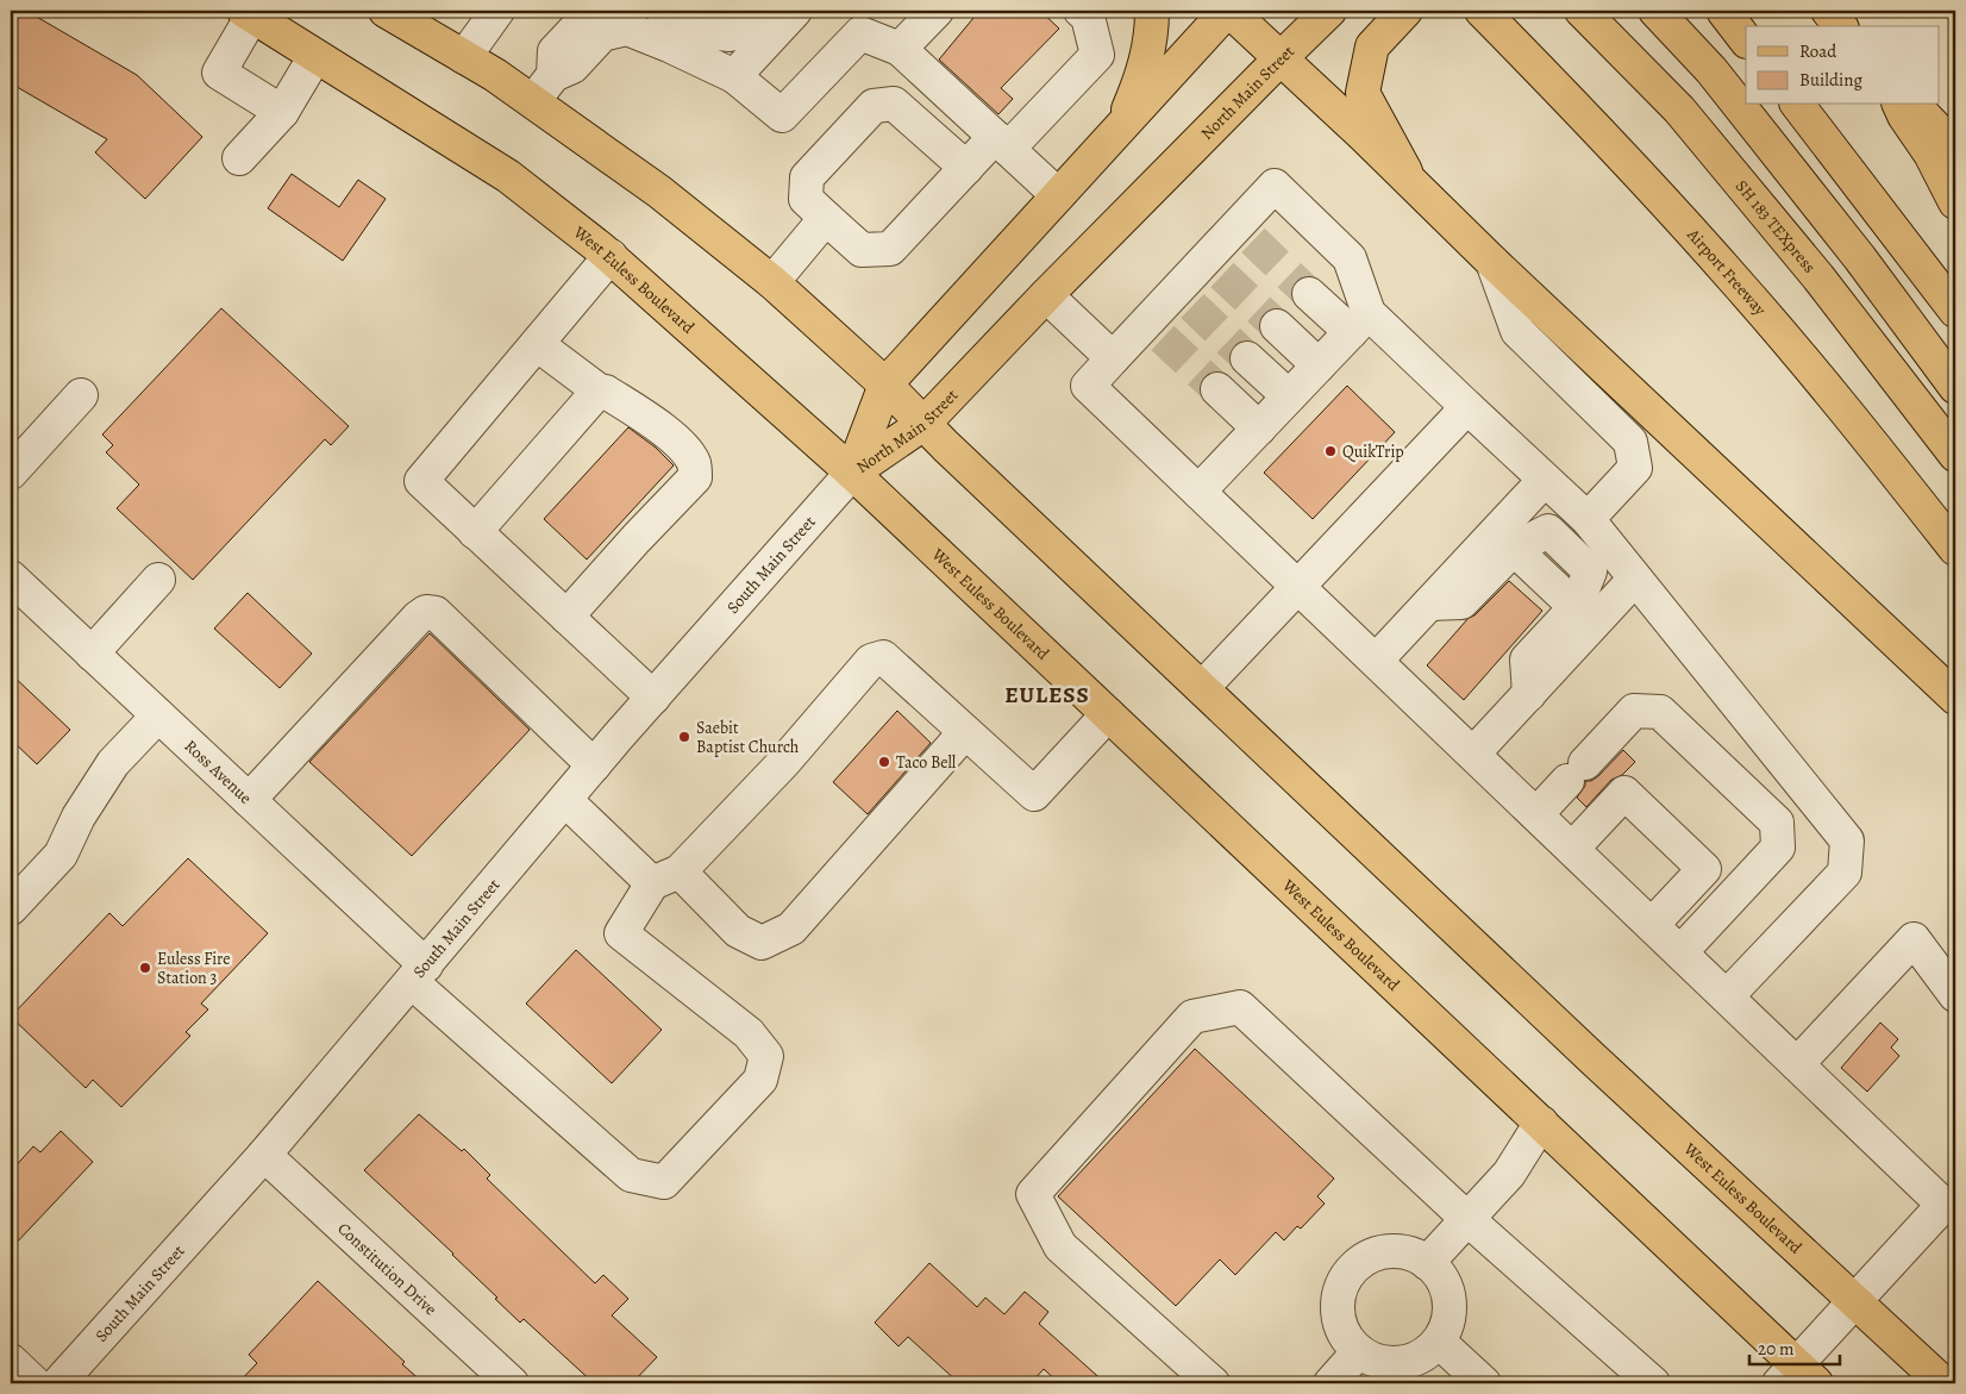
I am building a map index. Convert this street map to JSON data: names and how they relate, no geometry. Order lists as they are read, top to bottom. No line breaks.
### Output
{"streets":{"main road":["North Main Street","SH 183 TEXpress","Airport Freeway","West Euless Boulevard"],"street":["South Main Street","Ross Avenue","Constitution Drive"]},"crossings":[["North Main Street","West Euless Boulevard"],["North Main Street","South Main Street"],["West Euless Boulevard","South Main Street"],["South Main Street","Ross Avenue"],["South Main Street","Constitution Drive"]],"districts":["EULESS"],"places":["QuikTrip","Saebit Baptist Church","Taco Bell","Euless Fire Station 3"],"legend":["Road","Building"],"scale_bar":"20 m"}
